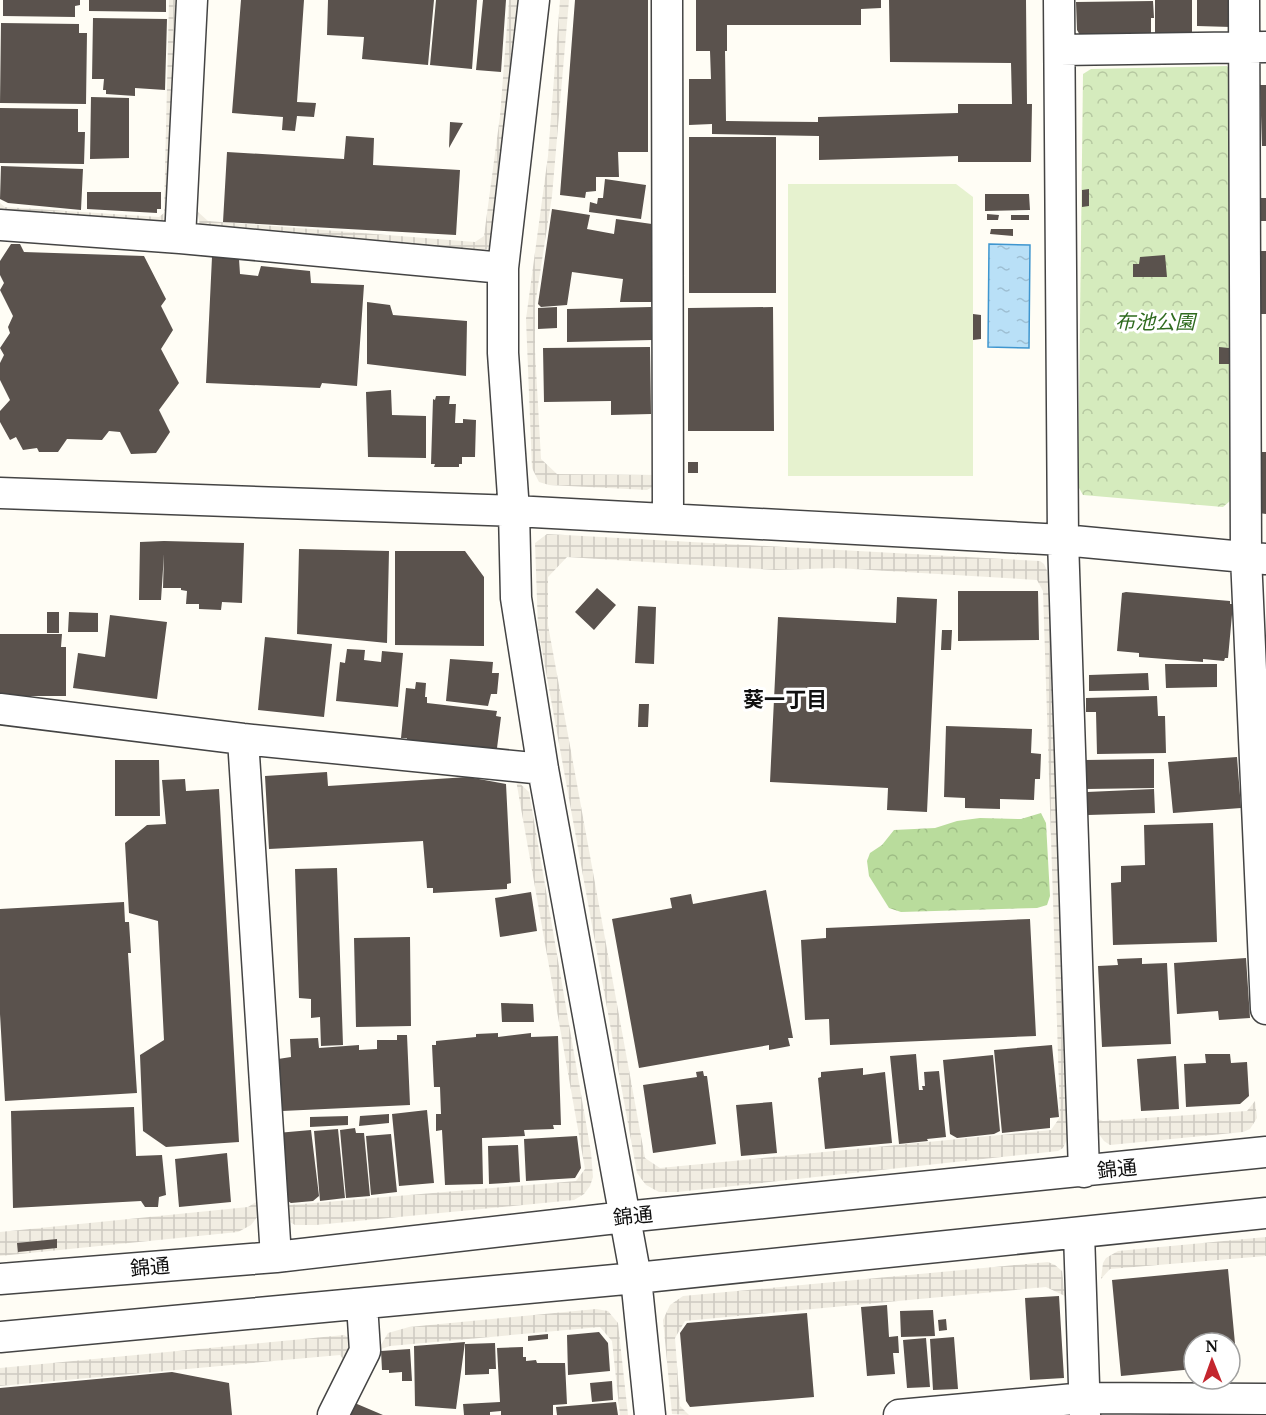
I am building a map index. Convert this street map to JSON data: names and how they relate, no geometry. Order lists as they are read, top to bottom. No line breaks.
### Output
{"streets":{"street":["錦通"]},"districts":["葵一丁目"],"parks":["布池公園"],"north":"top"}
